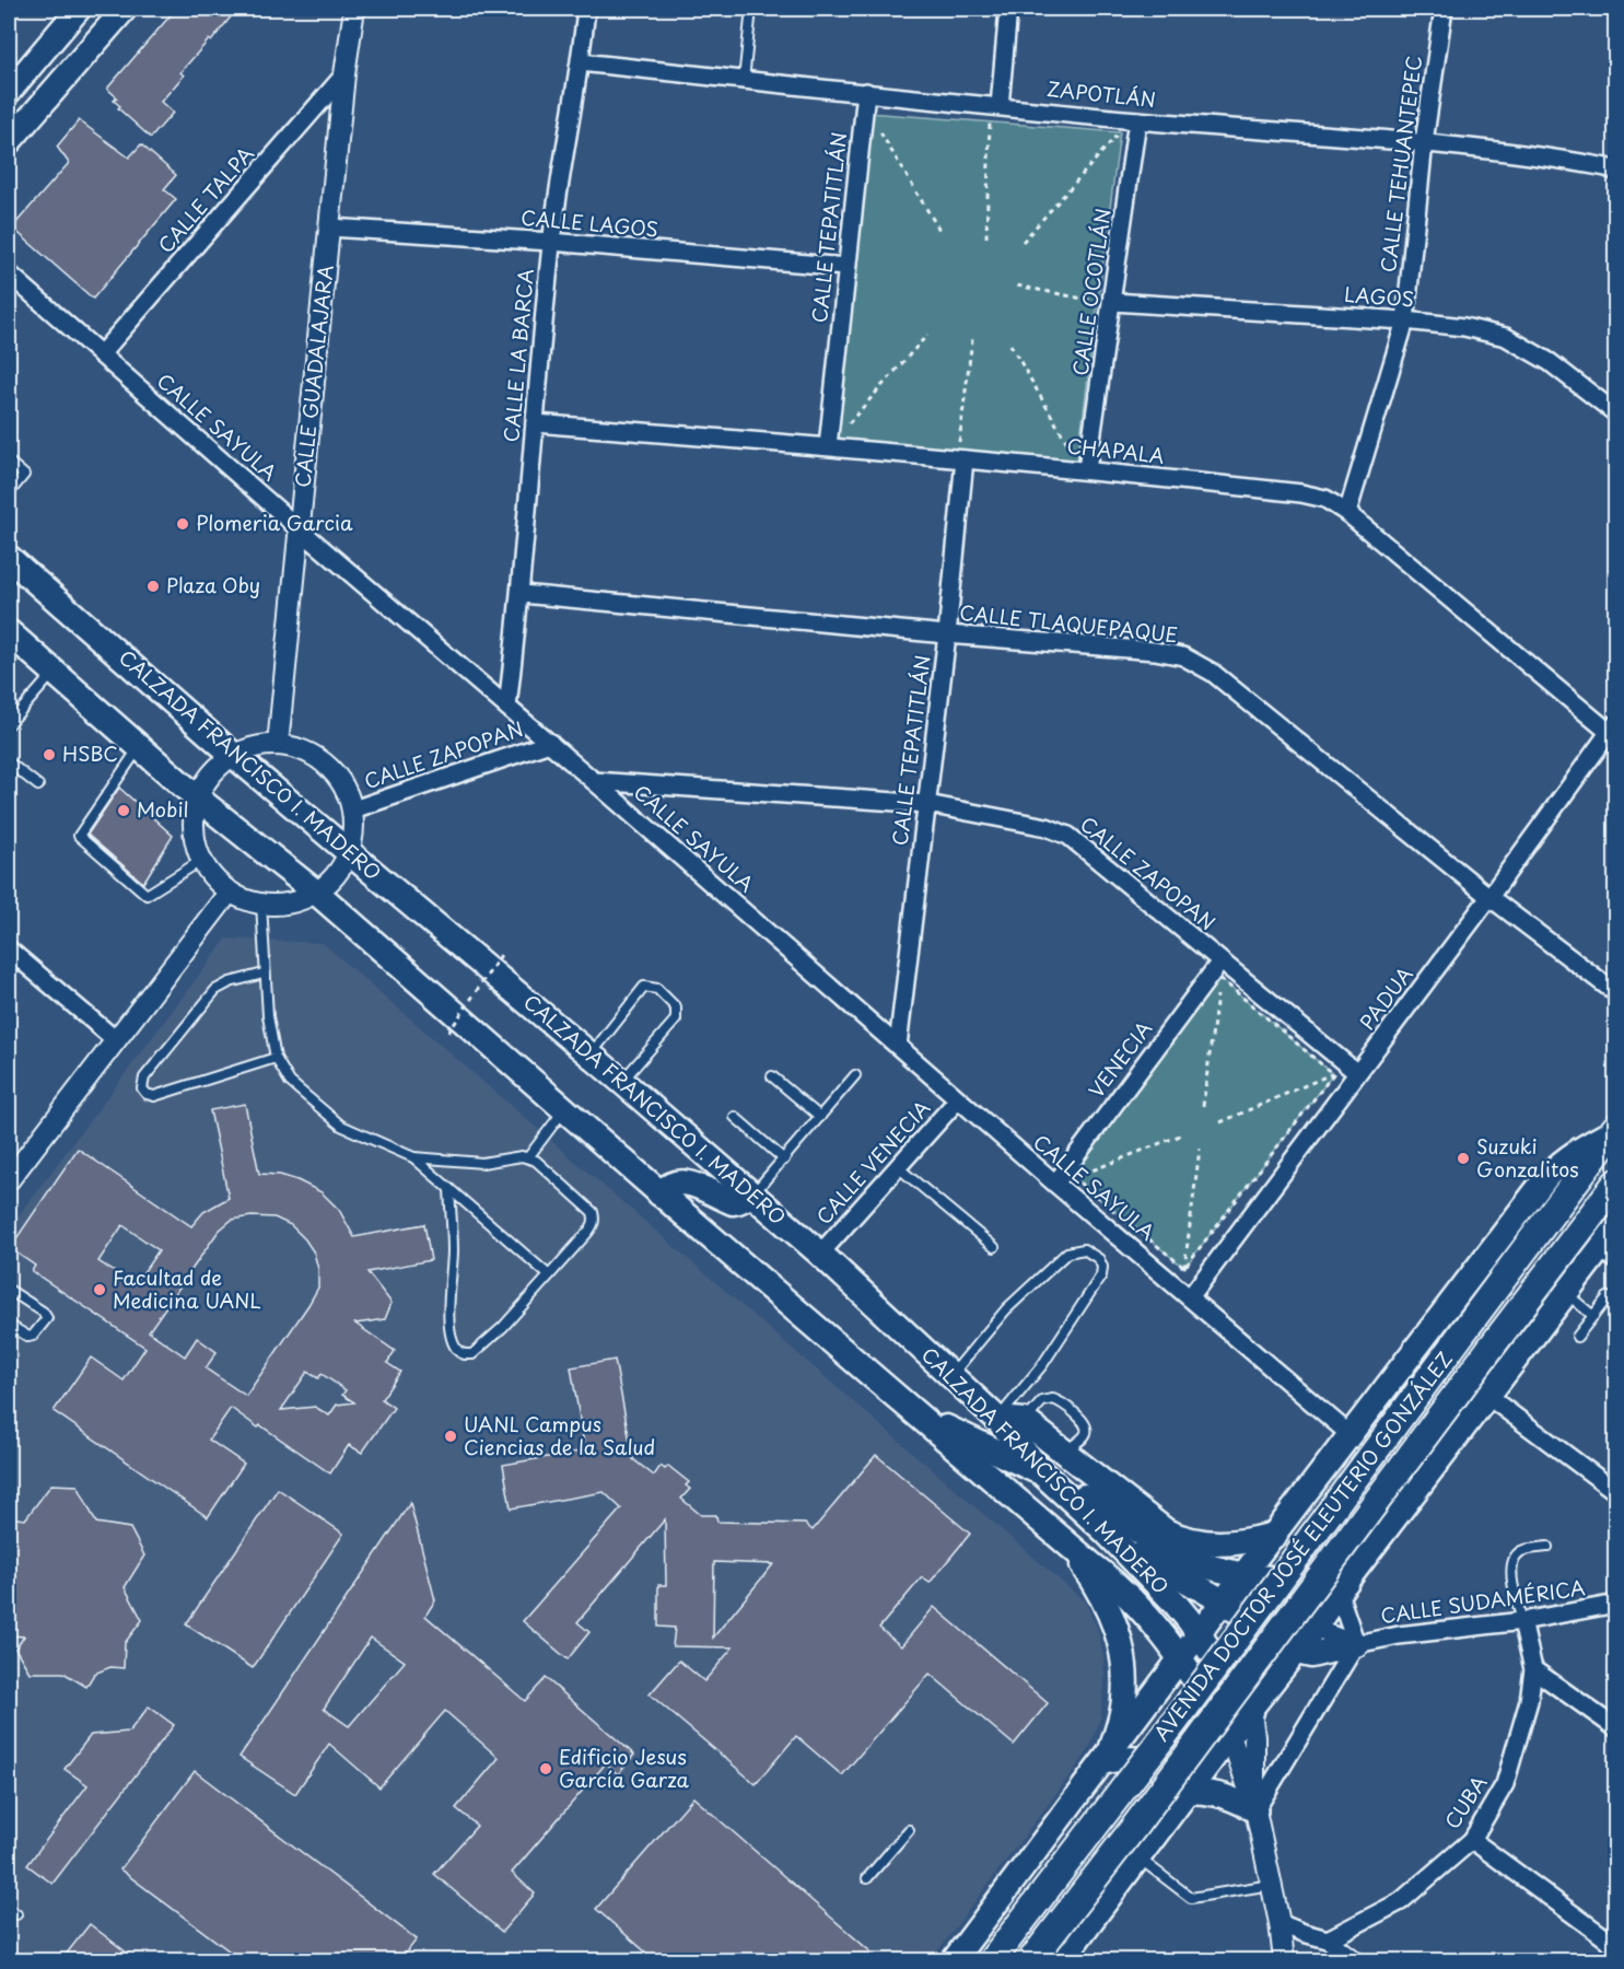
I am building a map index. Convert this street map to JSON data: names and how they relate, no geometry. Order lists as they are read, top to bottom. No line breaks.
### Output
{"streets":{"highway":["AVENIDA DOCTOR JOSÉ ELEUTERIO GONZÁLEZ"],"main road":["CALZADA FRANCISCO I. MADERO"],"street":["ZAPOTLÁN","CALLE TEHUANTEPEC","CALLE TALPA","CALLE LAGOS","CALLE TEPATITLÁN","CALLE OCOTLÁN","LAGOS","CALLE LA BARCA","CALLE GUADALAJARA","CALLE SAYULA","CHAPALA","CALLE TLAQUEPAQUE","CALLE ZAPOPAN","PADUA","VENECIA","CALLE VENECIA","CALLE SUDAMÉRICA","CUBA"]},"crossings":[["ZAPOTLÁN","CALLE TEHUANTEPEC"],["ZAPOTLÁN","CALLE TEPATITLÁN"],["ZAPOTLÁN","CALLE OCOTLÁN"],["ZAPOTLÁN","CALLE LA BARCA"],["CALLE TEHUANTEPEC","LAGOS"],["CALLE TEHUANTEPEC","CHAPALA"],["CALLE TALPA","CALLE GUADALAJARA"],["CALLE TALPA","CALLE SAYULA"],["CALLE LAGOS","CALLE TEPATITLÁN"],["CALLE LAGOS","CALLE LA BARCA"],["CALLE LAGOS","CALLE GUADALAJARA"],["CALLE TEPATITLÁN","CALLE SAYULA"],["CALLE TEPATITLÁN","CHAPALA"],["CALLE TEPATITLÁN","CALLE TLAQUEPAQUE"],["CALLE TEPATITLÁN","CALLE ZAPOPAN"],["CALLE OCOTLÁN","LAGOS"],["CALLE OCOTLÁN","CHAPALA"],["CALLE LA BARCA","CALLE SAYULA"],["CALLE LA BARCA","CHAPALA"],["CALLE LA BARCA","CALLE TLAQUEPAQUE"],["CALLE GUADALAJARA","CALLE SAYULA"],["CALLE SAYULA","CALLE ZAPOPAN"],["CALLE SAYULA","PADUA"],["CALLE SAYULA","VENECIA"],["CALLE SAYULA","CALLE VENECIA"],["CALLE SAYULA","AVENIDA DOCTOR JOSÉ ELEUTERIO GONZÁLEZ"],["CHAPALA","PADUA"],["CALLE TLAQUEPAQUE","PADUA"],["CALLE ZAPOPAN","PADUA"],["CALLE ZAPOPAN","VENECIA"],["CALZADA FRANCISCO I. MADERO","CALLE VENECIA"],["CALZADA FRANCISCO I. MADERO","AVENIDA DOCTOR JOSÉ ELEUTERIO GONZÁLEZ"],["CALLE SUDAMÉRICA","CUBA"]],"places":["Plomeria Garcia","Plaza Oby","HSBC","Mobil","Suzuki Gonzalitos","Facultad de Medicina UANL","UANL Campus Ciencias de la Salud","Edificio Jesus García Garza"]}
